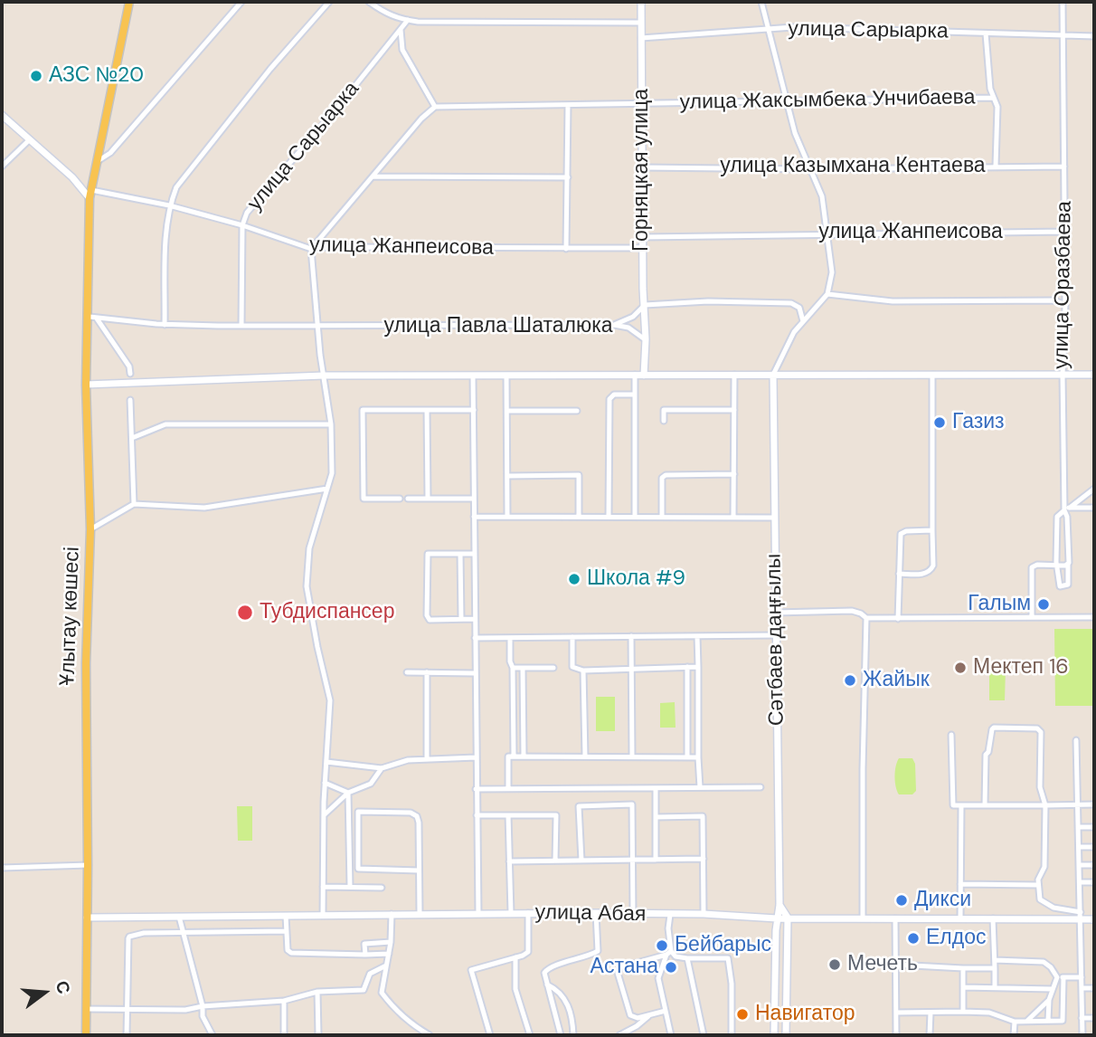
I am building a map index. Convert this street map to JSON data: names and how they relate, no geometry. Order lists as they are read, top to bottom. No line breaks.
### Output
{"streets":{"main road":["Ұлытау көшесі"],"street":["улица Сарыарка","улица Жаксымбека Унчибаева","улица Казымхана Кентаева","Горняцкая улица","улица Жанпеисова","улица Оразбаева","улица Павла Шаталюка","Сәтбаев даңғылы","улица Абая"]},"crossings":[["улица Сарыарка","Горняцкая улица"],["улица Сарыарка","улица Жанпеисова"],["улица Сарыарка","улица Оразбаева"],["улица Сарыарка","улица Павла Шаталюка"],["улица Жаксымбека Унчибаева","Горняцкая улица"],["улица Казымхана Кентаева","Горняцкая улица"],["улица Казымхана Кентаева","улица Оразбаева"],["Горняцкая улица","улица Жанпеисова"],["Горняцкая улица","улица Павла Шаталюка"],["улица Жанпеисова","улица Оразбаева"],["улица Жанпеисова","Ұлытау көшесі"],["улица Павла Шаталюка","Ұлытау көшесі"],["Ұлытау көшесі","улица Абая"],["Сәтбаев даңғылы","улица Абая"]],"places":["АЗС №20","Газиз","Школа #9","Галым","Тубдиспансер","Мектеп 16","Жайык","Дикси","Елдос","Бейбарыс","Мечеть","Астана","Навигатор"],"north":"right"}
